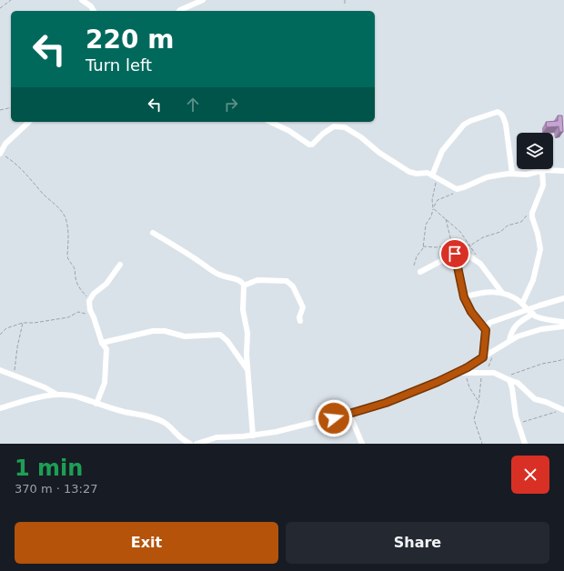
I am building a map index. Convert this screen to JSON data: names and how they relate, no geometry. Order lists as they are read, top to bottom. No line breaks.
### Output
{"page":{"turn":["220 m","Turn left"],"heading":["1 min","370 m · 13:27"],"buttons":["Exit","Share"]}}
